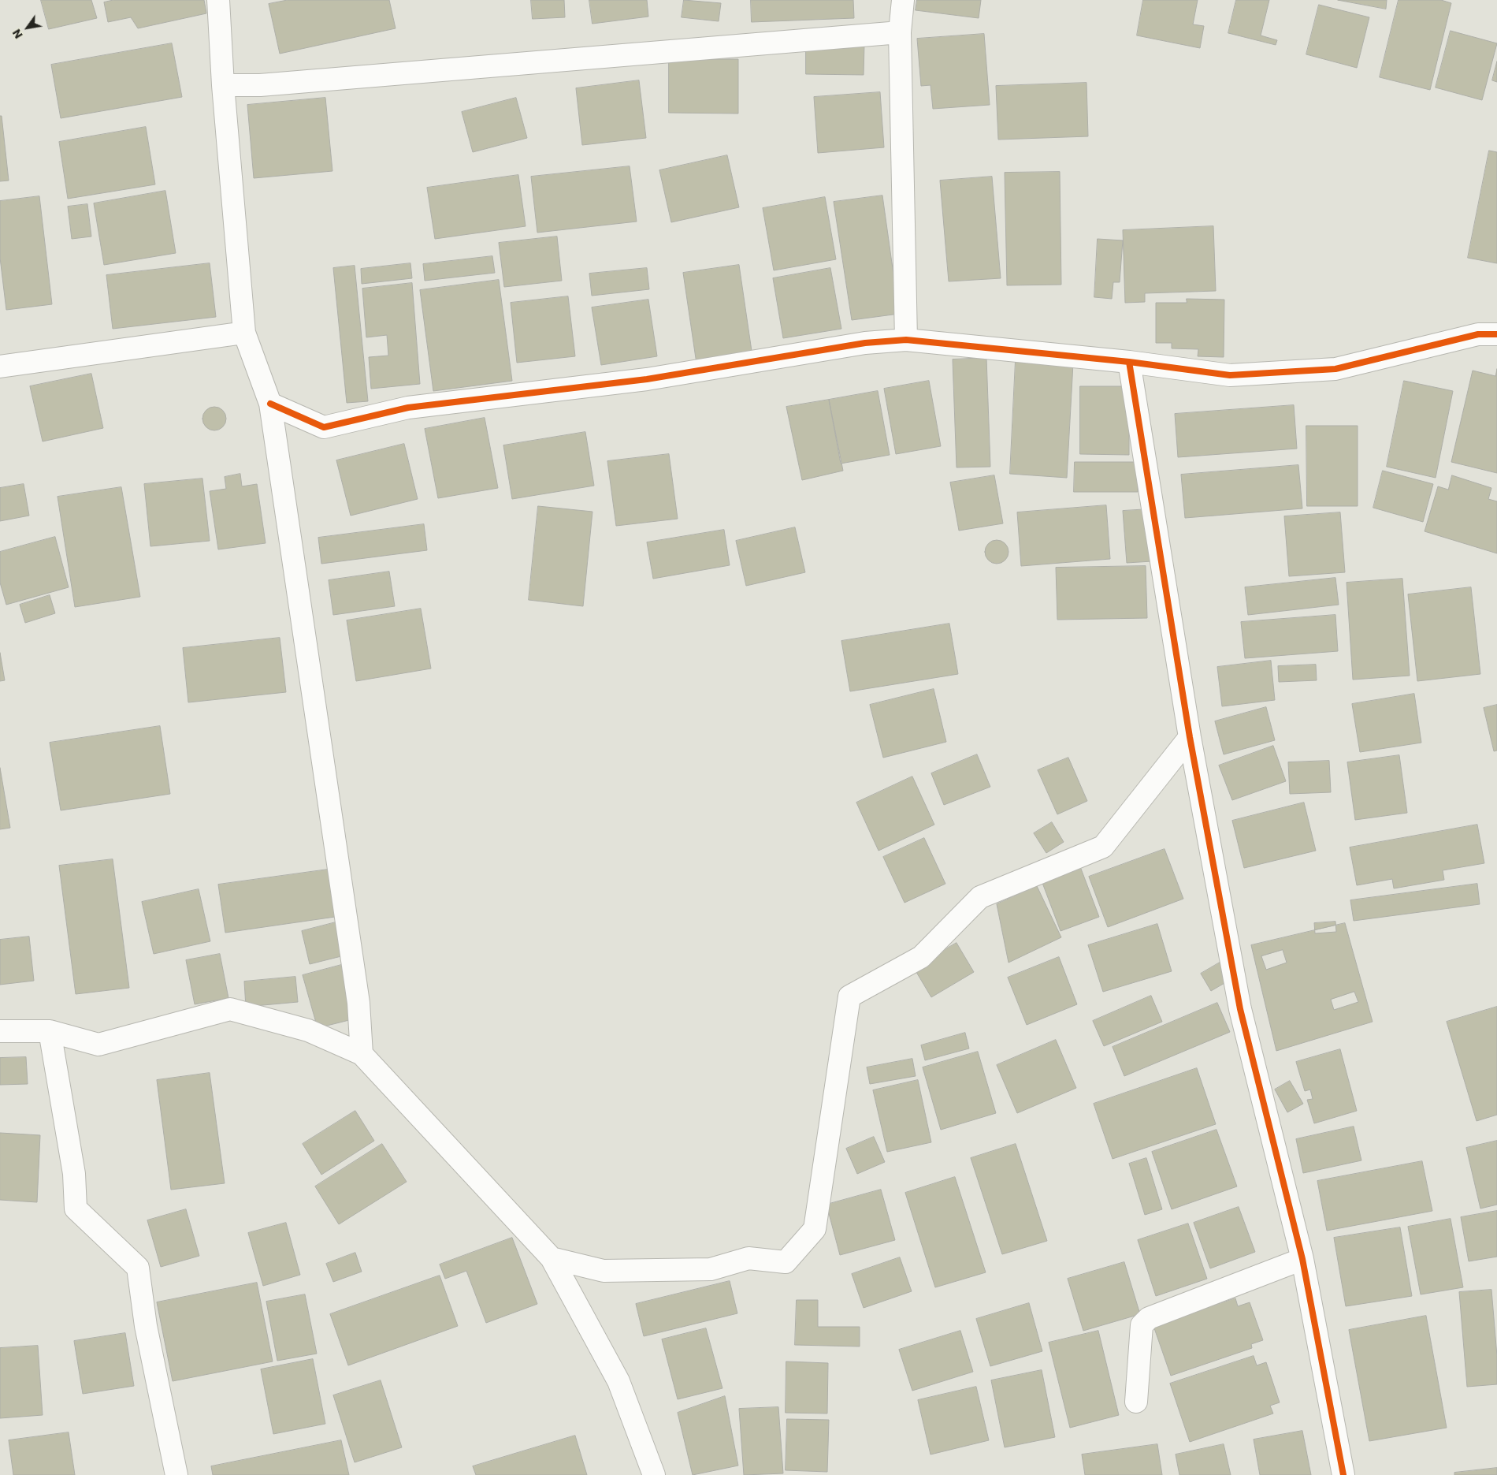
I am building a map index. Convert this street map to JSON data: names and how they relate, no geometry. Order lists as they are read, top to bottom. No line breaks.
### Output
{"north":"bottom left"}
